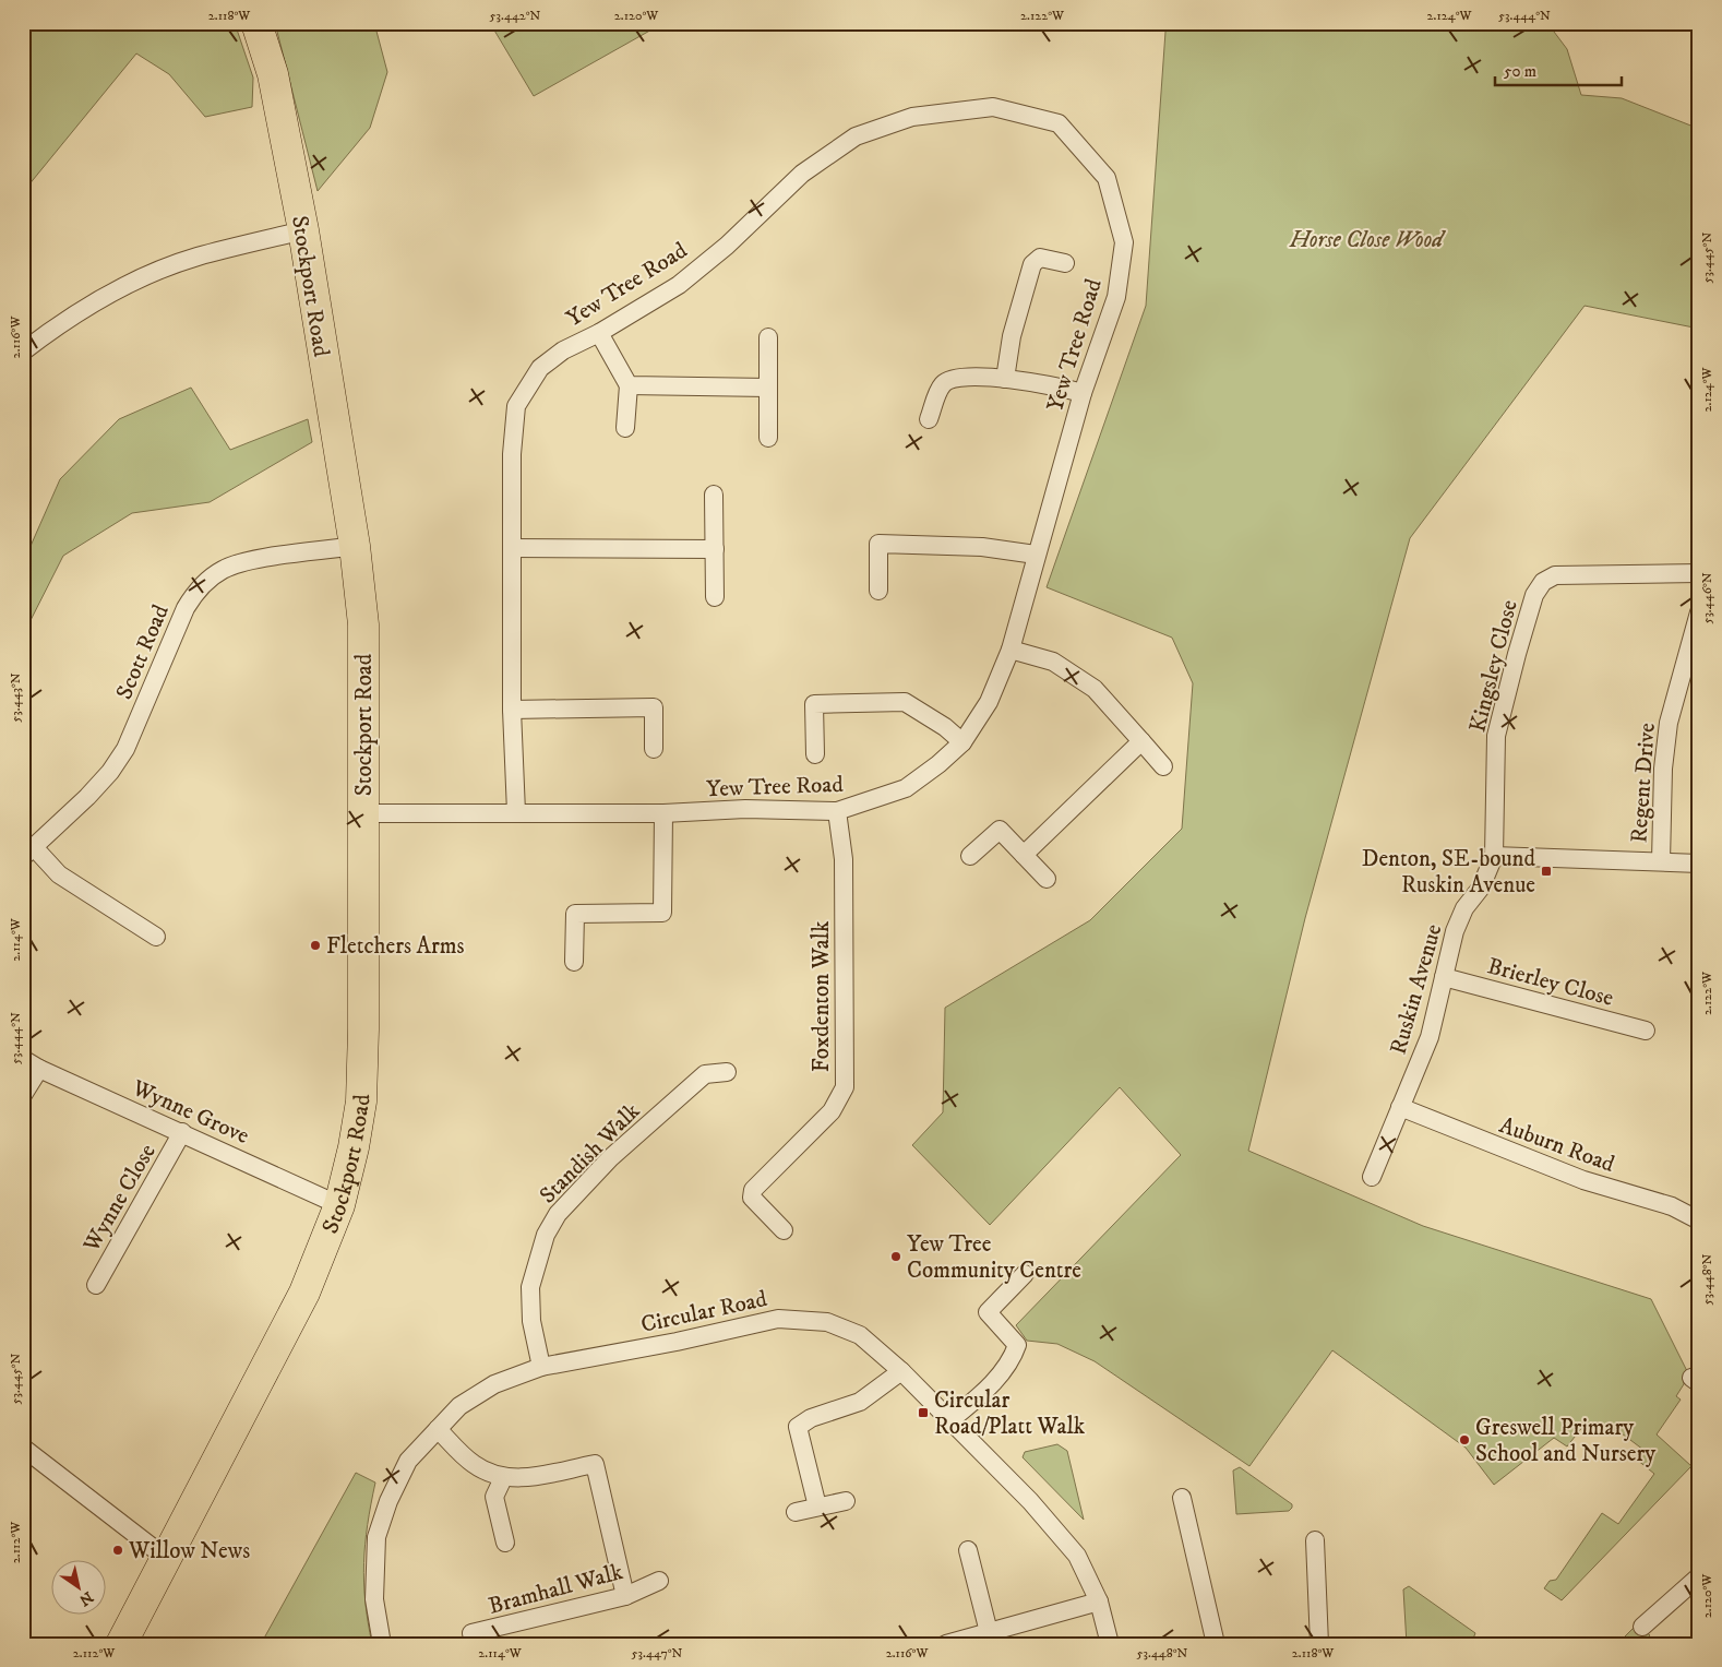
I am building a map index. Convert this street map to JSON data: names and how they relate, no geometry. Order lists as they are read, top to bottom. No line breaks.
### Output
{"streets":{"highway":["Stockport Road"],"street":["Yew Tree Road","Scott Road","Kingsley Close","Regent Drive","Brierley Close","Ruskin Avenue","Foxdenton Walk","Wynne Grove","Auburn Road","Standish Walk","Wynne Close","Circular Road","Bramhall Walk"]},"crossings":[["Yew Tree Road","Stockport Road"],["Yew Tree Road","Foxdenton Walk"],["Stockport Road","Scott Road"],["Stockport Road","Wynne Grove"],["Kingsley Close","Ruskin Avenue"],["Brierley Close","Ruskin Avenue"],["Ruskin Avenue","Auburn Road"],["Wynne Grove","Wynne Close"],["Standish Walk","Circular Road"]],"parks":["Horse Close Wood"],"places":{"transit":["Denton, SE-bound Ruskin Avenue","Circular Road/Platt Walk"],"other":["Fletchers Arms","Yew Tree Community Centre","Greswell Primary School and Nursery","Willow News"]},"scale_bar":"50 m","north":"bottom right","coordinates":["2.118°W","53.442°N","2.120°W","2.122°W","2.124°W","53.444°N","53.445°N","2.116°W","53.446°N","53.443°N","2.114°W","53.448°N","2.112°W","53.447°N"]}
